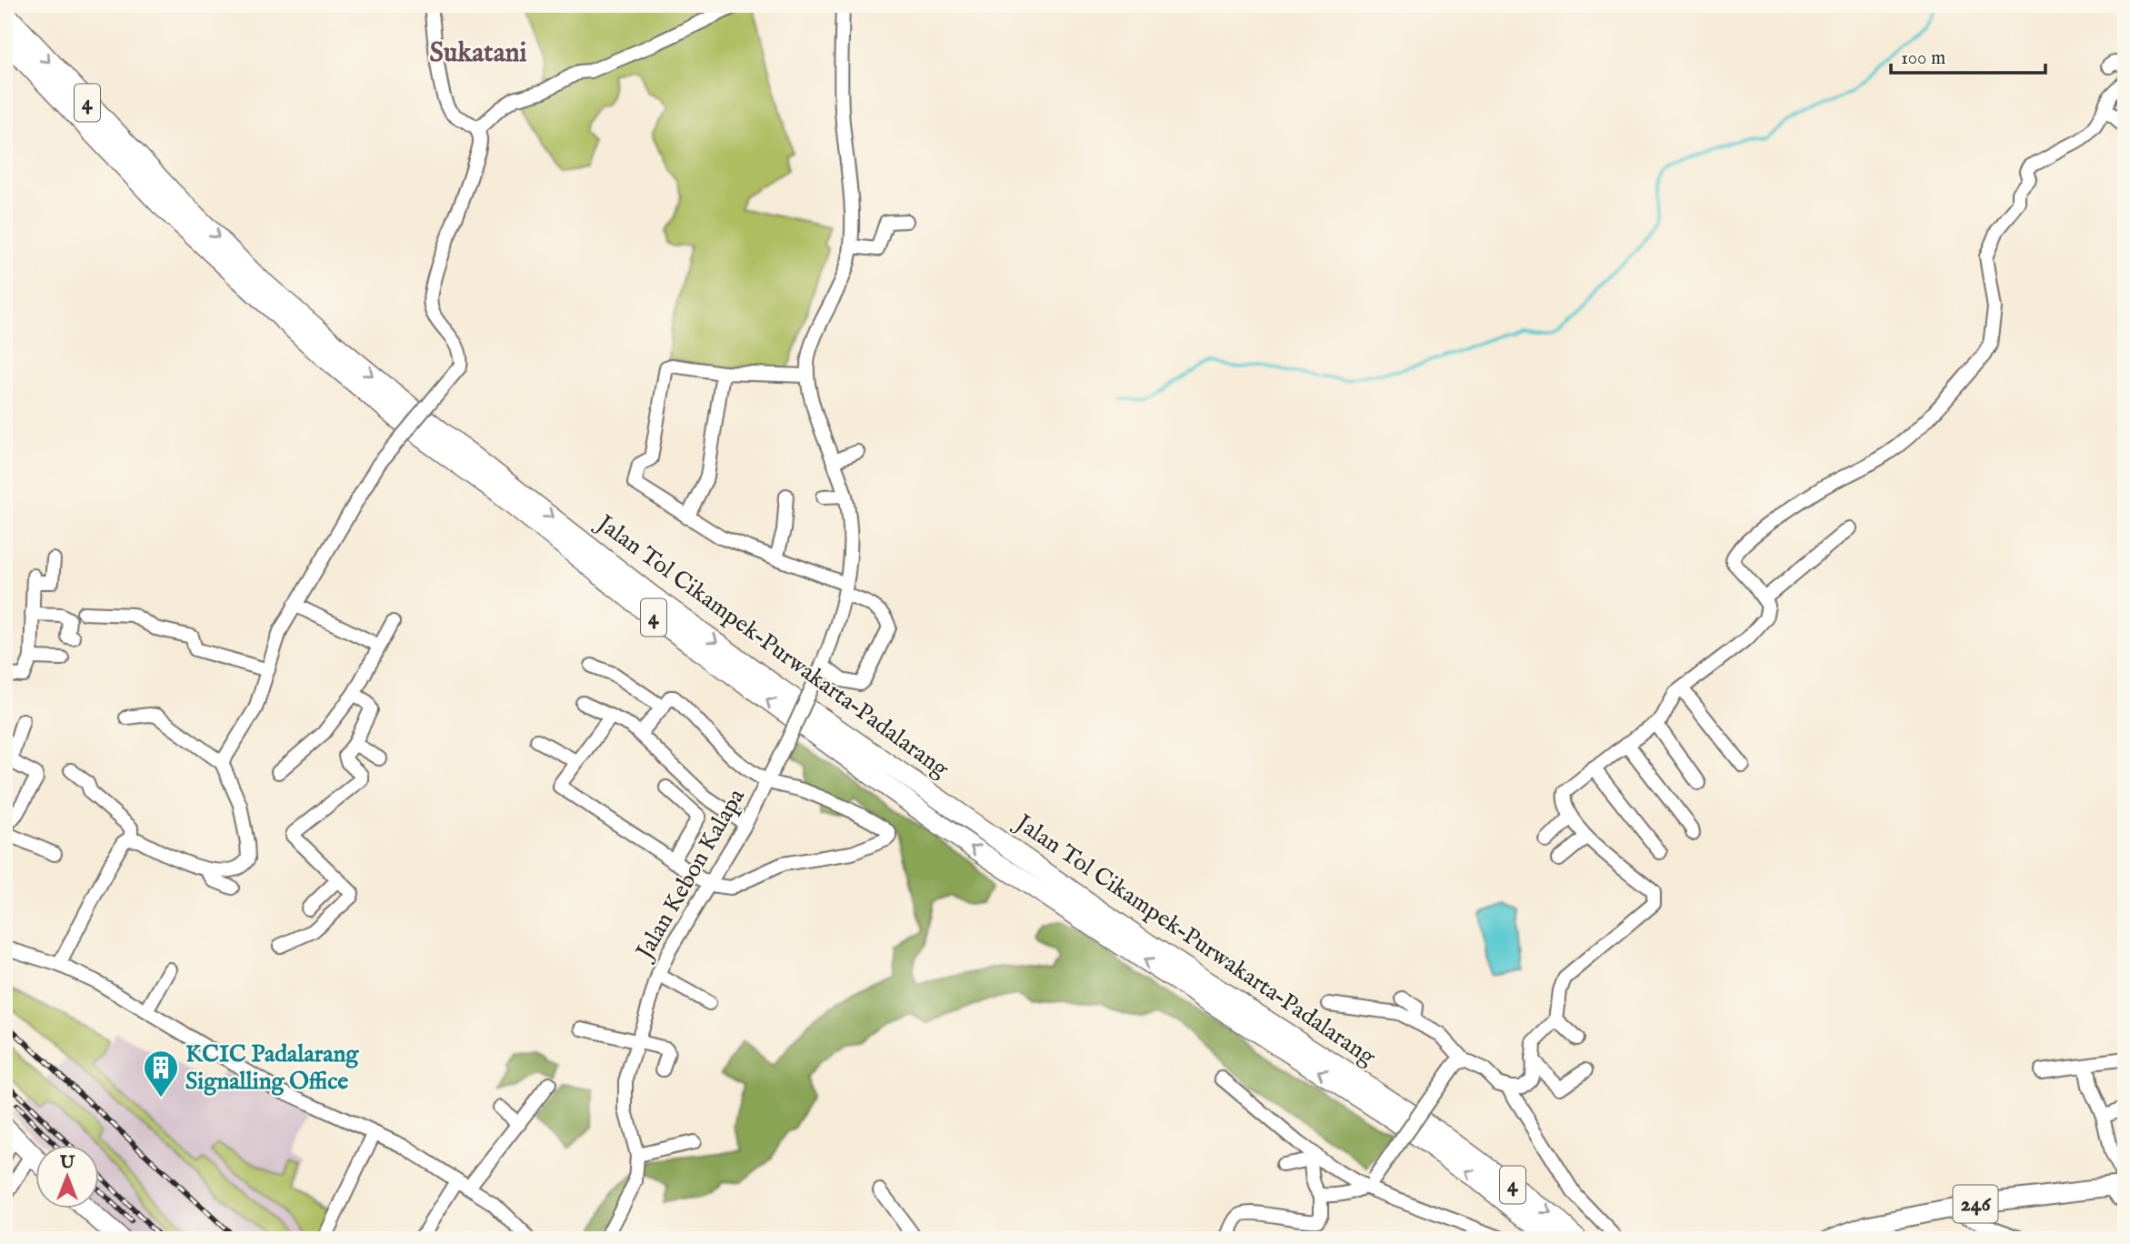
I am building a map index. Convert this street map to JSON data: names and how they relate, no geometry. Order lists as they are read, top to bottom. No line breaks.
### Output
{"streets":{"highway":["4","Jalan Tol Cikampek–Purwakarta–Padalarang"],"main road":["246"],"street":["Jalan Kebon Kalapa"]},"districts":["Sukatani"],"places":{"building":["KCIC Padalarang Signalling Office"]},"scale_bar":"100 m","north":"top"}
